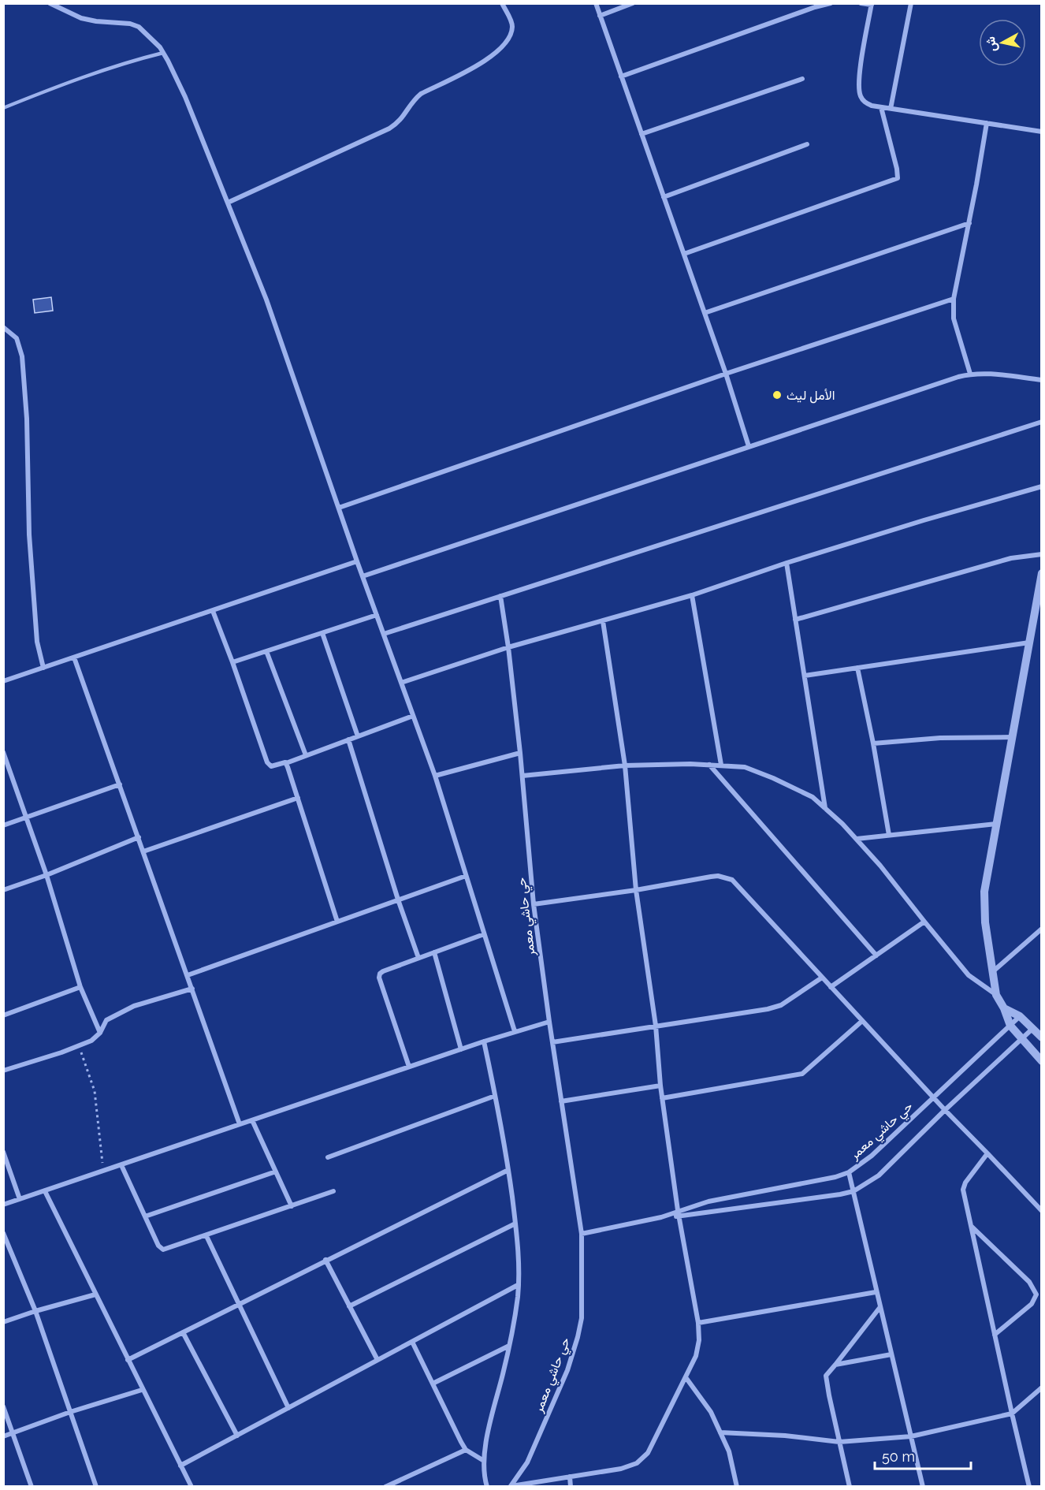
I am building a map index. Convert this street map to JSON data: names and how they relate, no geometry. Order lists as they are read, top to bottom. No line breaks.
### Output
{"streets":{"street":["حي حاشي معمر"]},"places":["الأمل ليث"],"scale_bar":"50 m","north":"left"}
